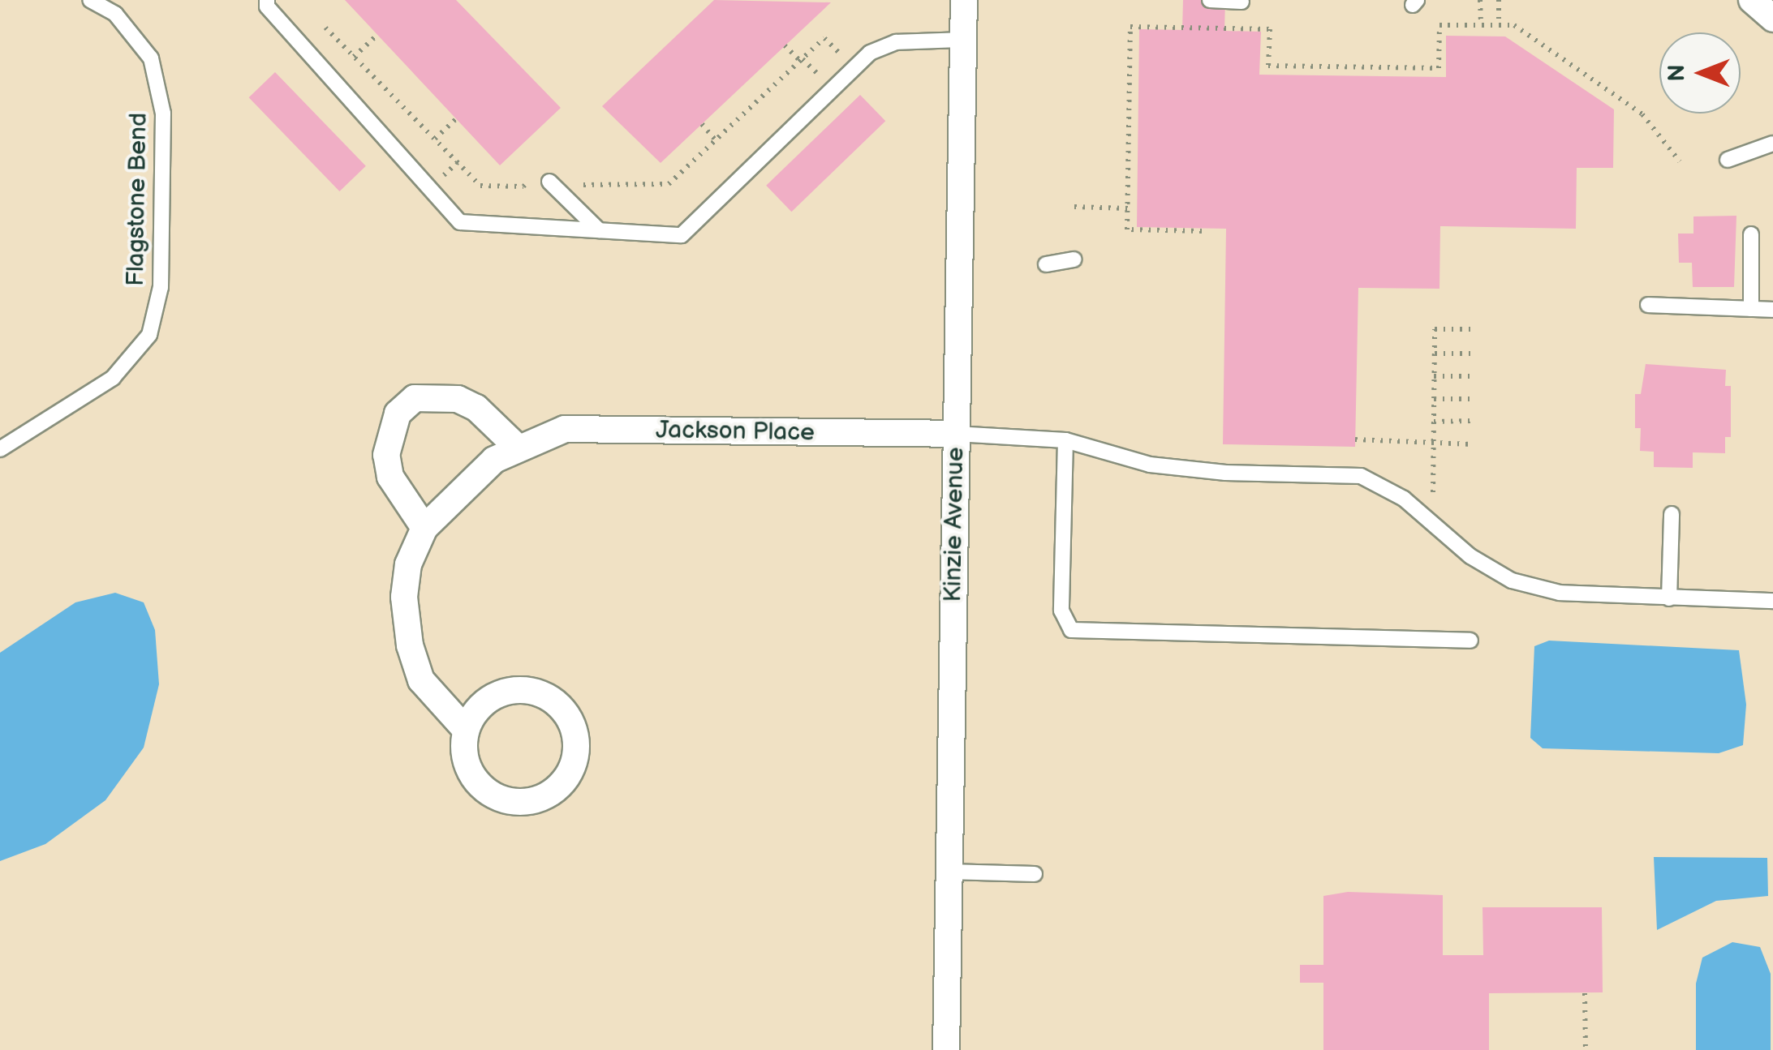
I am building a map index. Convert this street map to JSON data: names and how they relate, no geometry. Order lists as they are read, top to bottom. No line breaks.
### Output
{"streets":{"street":["Jackson Place","Kinzie Avenue"],"lane":["Flagstone Bend"]},"crossings":[["Jackson Place","Kinzie Avenue"]],"north":"left"}
